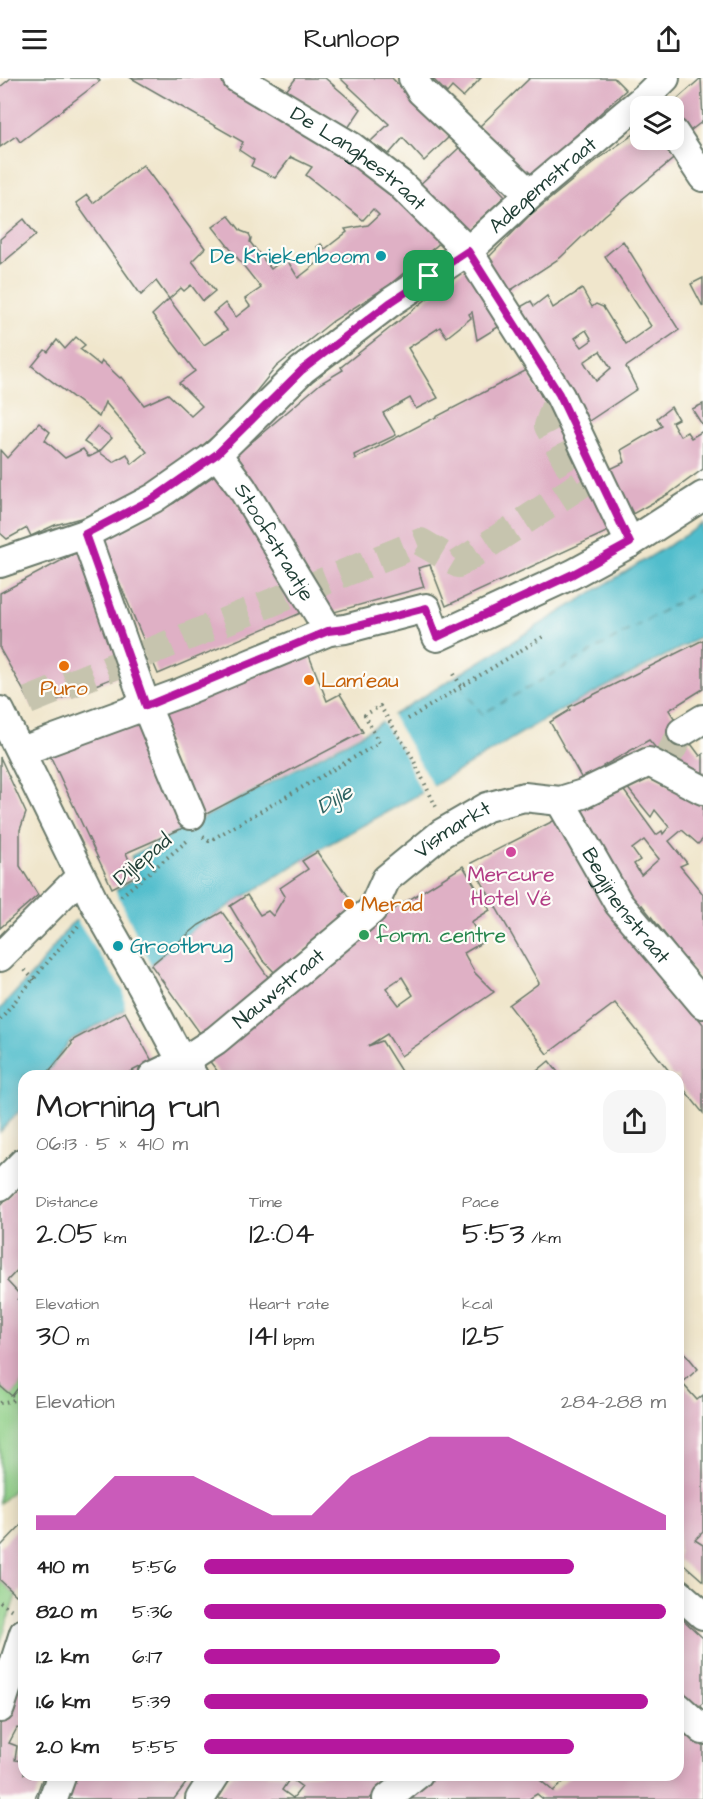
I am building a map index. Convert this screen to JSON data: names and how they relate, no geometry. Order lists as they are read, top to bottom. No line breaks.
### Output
{"streets":{"street":["De Langhestraat","Adegemstraat","Stoofstraatje","Vismarkt","Begijnenstraat","Nauwstraat"],"path":["Dijlepad"]},"crossings":[["De Langhestraat","Adegemstraat"],["Adegemstraat","Stoofstraatje"],["Vismarkt","Begijnenstraat"],["Vismarkt","Nauwstraat"]],"water":["Dijle"],"places":["De Kriekenboom","Puro","Lam'eau","Mercure Hotel Vé","Merad","form. centre","Grootbrug"],"page":{"header":"Runloop","heading":["Morning run","06:13 · 5 × 410 m"],"stats":[["Distance","2.05 km"],["Time","12:04"],["Pace","5:53 /km"],["Elevation","30 m"],["Heart rate","141 bpm"],["kcal","125"]],"chart":["Elevation","284–288 m"],"list":[{"name":"410 m","note":"5:56"},{"name":"820 m","note":"5:36"},{"name":"1.2 km","note":"6:17"},{"name":"1.6 km","note":"5:39"},{"name":"2.0 km","note":"5:55"}]}}
